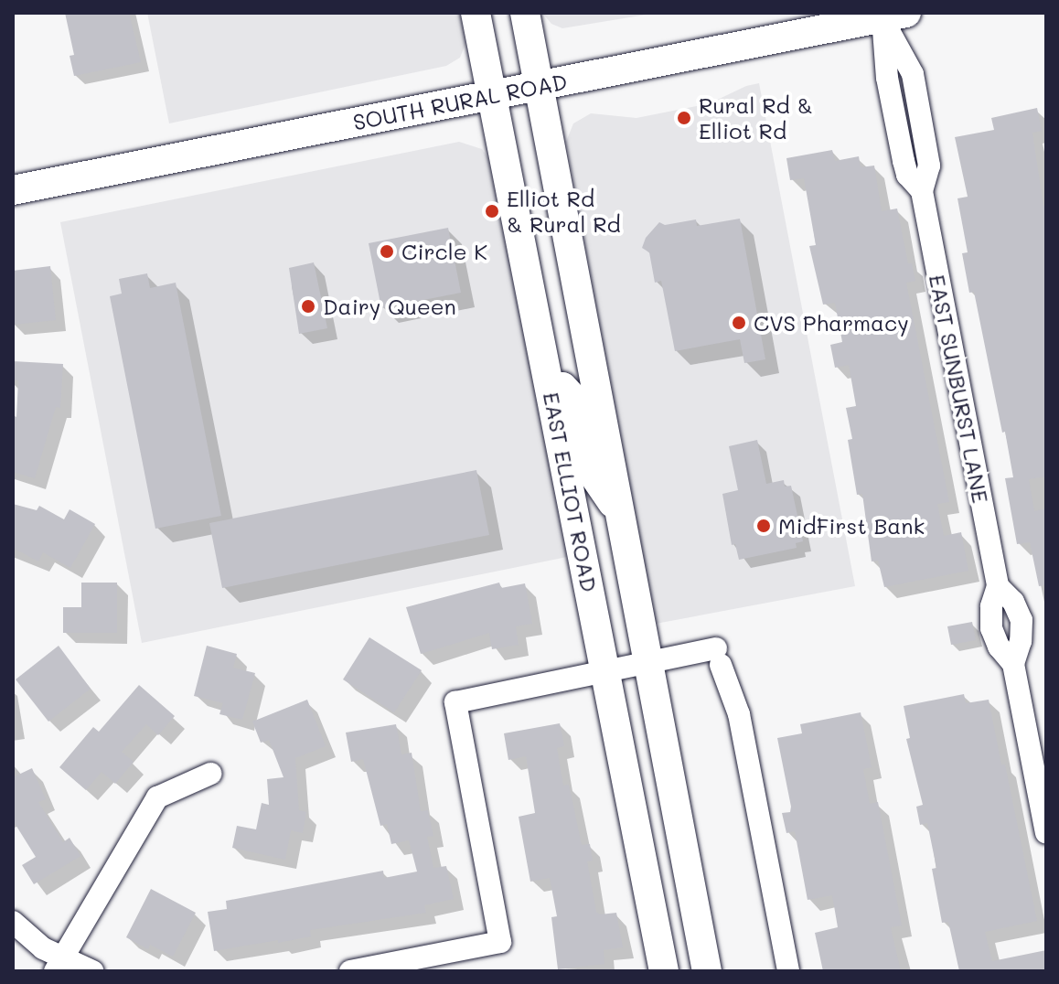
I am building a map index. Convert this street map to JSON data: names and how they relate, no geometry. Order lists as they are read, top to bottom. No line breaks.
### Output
{"streets":{"main road":["SOUTH RURAL ROAD","EAST ELLIOT ROAD"],"street":["EAST SUNBURST LANE"]},"crossings":[["SOUTH RURAL ROAD","EAST SUNBURST LANE"],["SOUTH RURAL ROAD","EAST ELLIOT ROAD"]],"places":["Rural Rd & Elliot Rd","Elliot Rd & Rural Rd","Circle K","Dairy Queen","CVS Pharmacy","MidFirst Bank"]}
